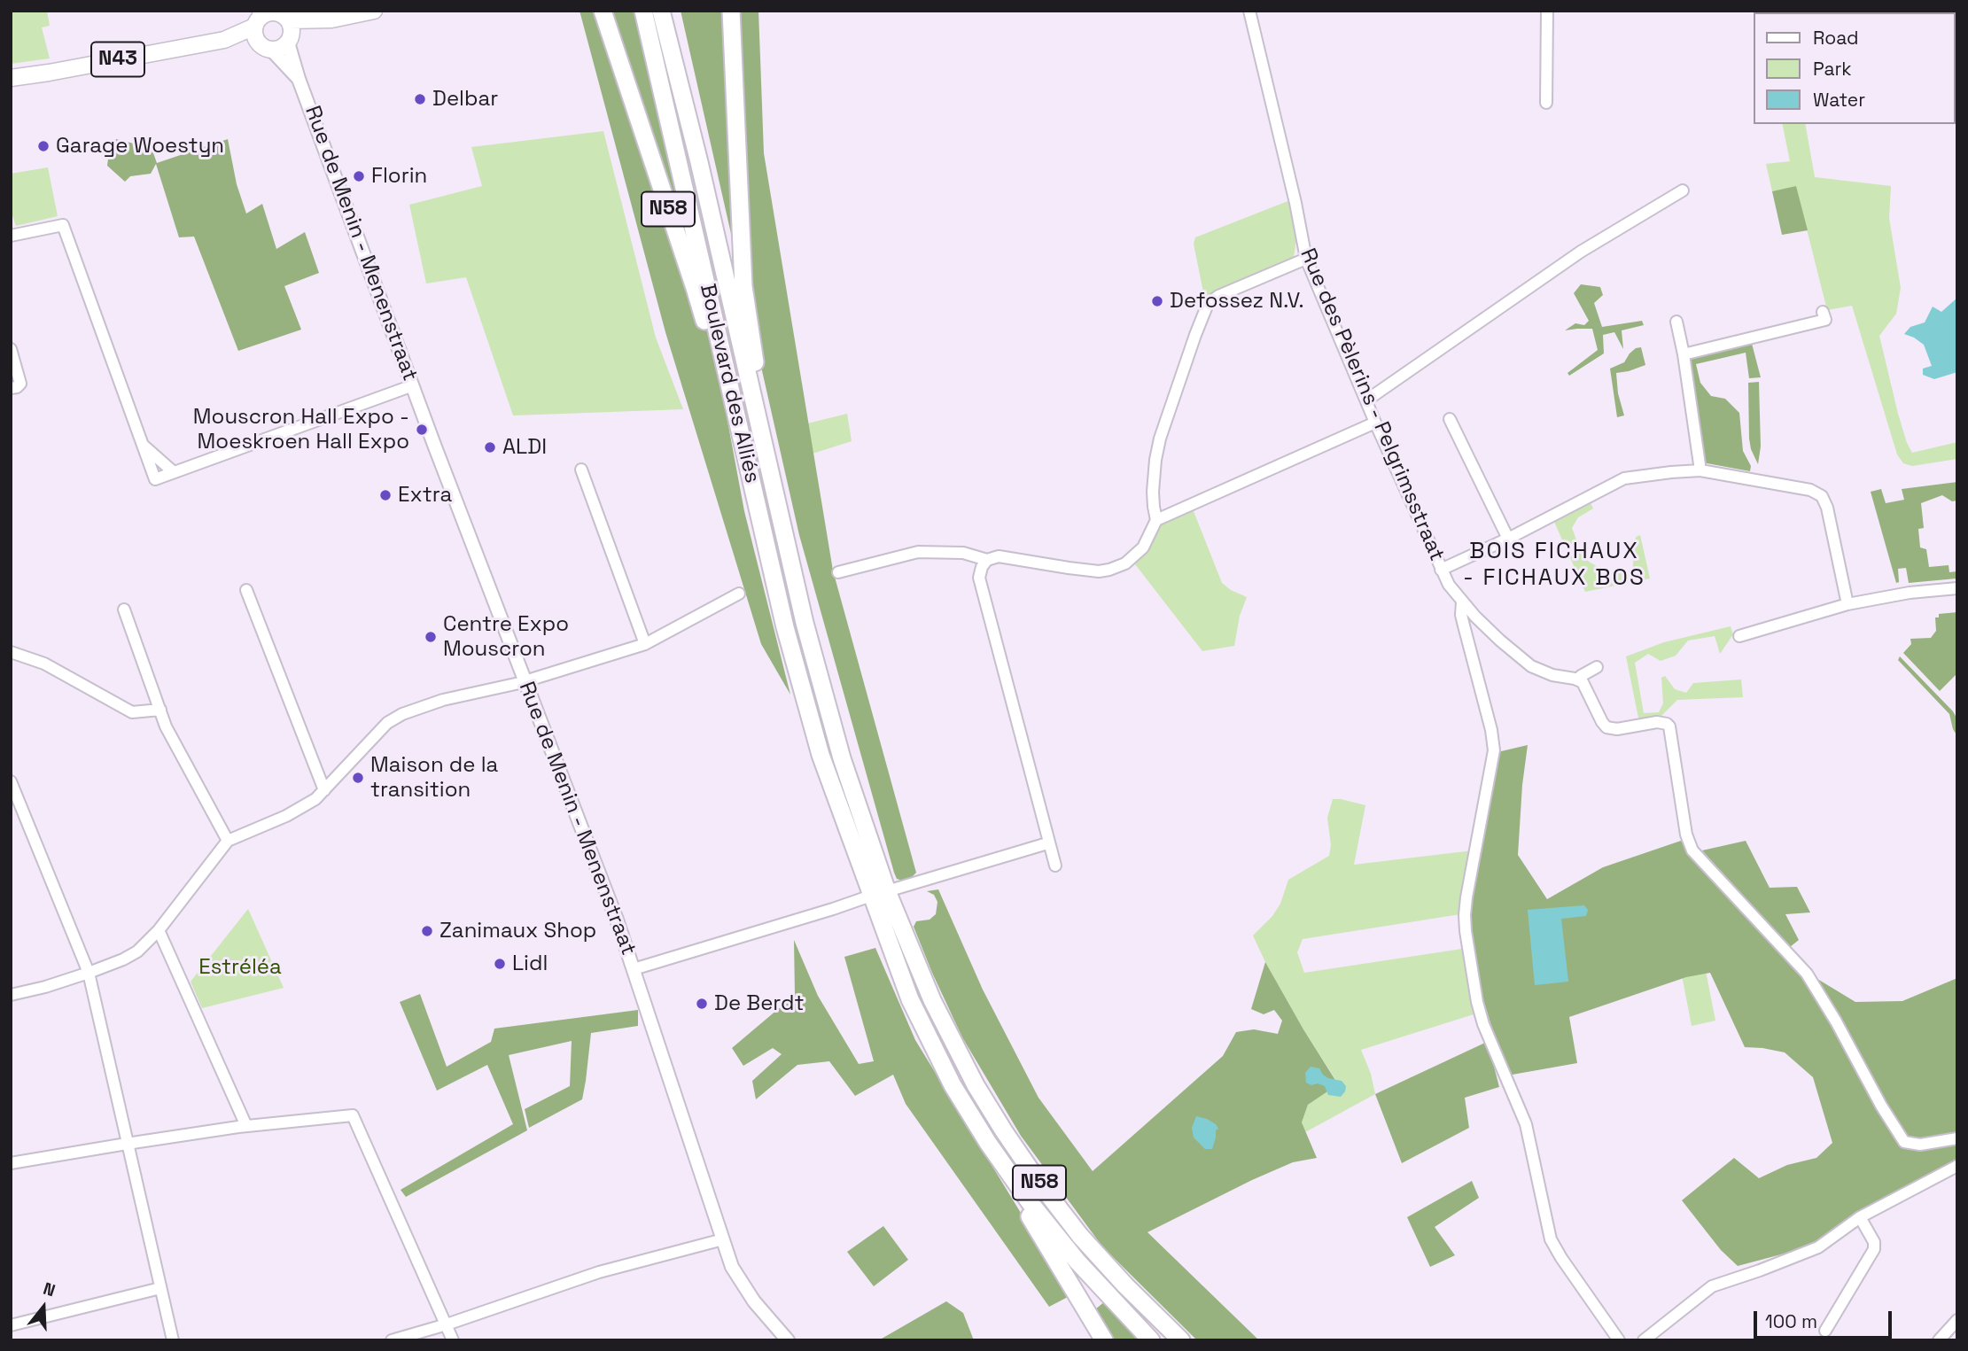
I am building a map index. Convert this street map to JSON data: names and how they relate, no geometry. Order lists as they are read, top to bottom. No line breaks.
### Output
{"streets":{"highway":["N58","Boulevard des Alliés"],"main road":["N43"],"street":["Rue de Menin - Menenstraat","Rue des Pèlerins - Pelgrimsstraat"]},"crossings":[["N43","Rue de Menin - Menenstraat"],["N58","Boulevard des Alliés"]],"districts":["BOIS FICHAUX - FICHAUX BOS"],"parks":["Estréléa"],"places":["Delbar","Garage Woestyn","Florin","Defossez N.V.","Mouscron Hall Expo - Moeskroen Hall Expo","ALDI","Extra","Centre Expo Mouscron","Maison de la transition","Zanimaux Shop","Lidl","De Berdt"],"legend":["Road","Park","Water"],"scale_bar":"100 m","north":"top"}
